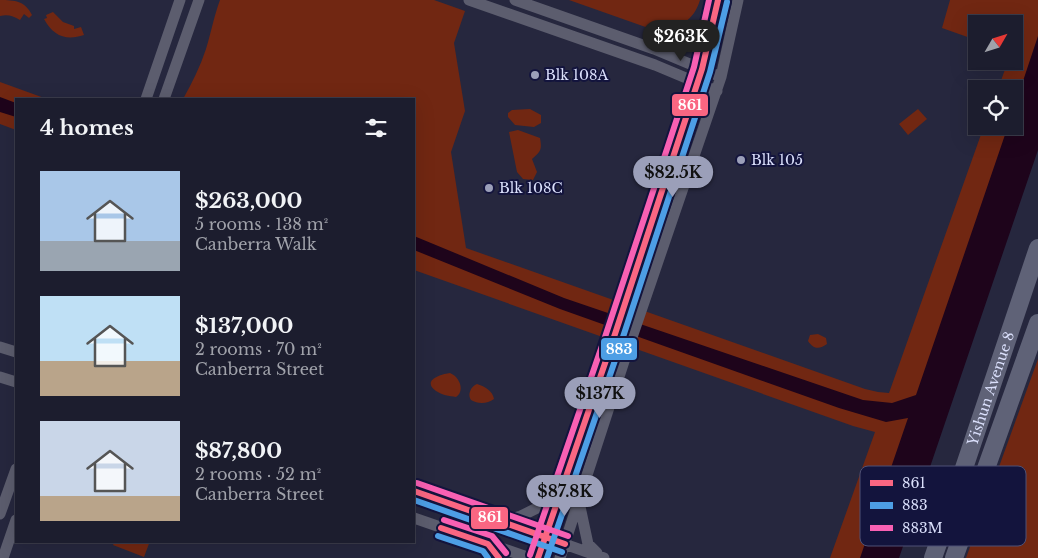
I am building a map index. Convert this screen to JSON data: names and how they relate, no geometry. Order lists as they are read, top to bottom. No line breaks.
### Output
{"streets":{"main road":["Yishun Avenue 8"]},"places":["Blk 108A","Blk 105","Blk 108C"],"lines":["transit line 861","transit line 883M","transit line 883"],"legend":["861","883","883M"],"north":"top right","page":{"price":["$263K","$82.5K","$137K","$87.8K"],"heading":"4 homes","list":[{"name":"$263,000","note":"5 rooms · 138 m² · Canberra Walk"},{"name":"$137,000","note":"2 rooms · 70 m² · Canberra Street"},{"name":"$87,800","note":"2 rooms · 52 m² · Canberra Street"}]}}
